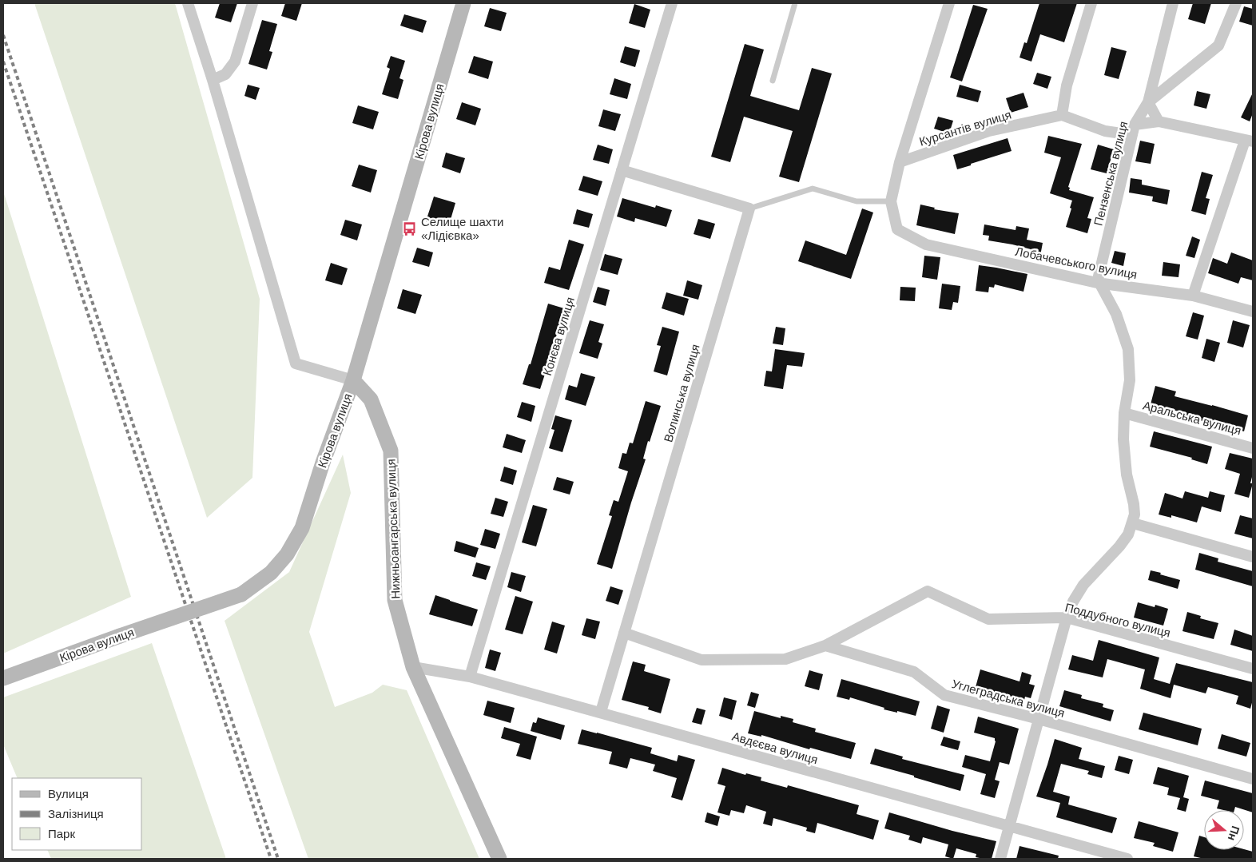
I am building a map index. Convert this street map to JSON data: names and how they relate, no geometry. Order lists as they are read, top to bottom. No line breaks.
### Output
{"streets":{"main road":["Кірова вулиця","Нижньоангарська вулиця"],"street":["Курсантів вулиця","Пензенська вулиця","Лобачевського вулиця","Конєва вулиця","Волинська вулиця","Аральська вулиця","Поддубного вулиця","Углеградська вулиця","Авдєєва вулиця"]},"crossings":[["Кірова вулиця","Нижньоангарська вулиця"],["Курсантів вулиця","Лобачевського вулиця"],["Пензенська вулиця","Лобачевського вулиця"],["Конєва вулиця","Авдєєва вулиця"],["Волинська вулиця","Авдєєва вулиця"],["Нижньоангарська вулиця","Авдєєва вулиця"],["Поддубного вулиця","Углеградська вулиця"]],"places":{"bus stop":["Селище шахти «Лідієвка»"]},"legend":["Вулиця","Залізниця","Парк"],"north":"right"}
